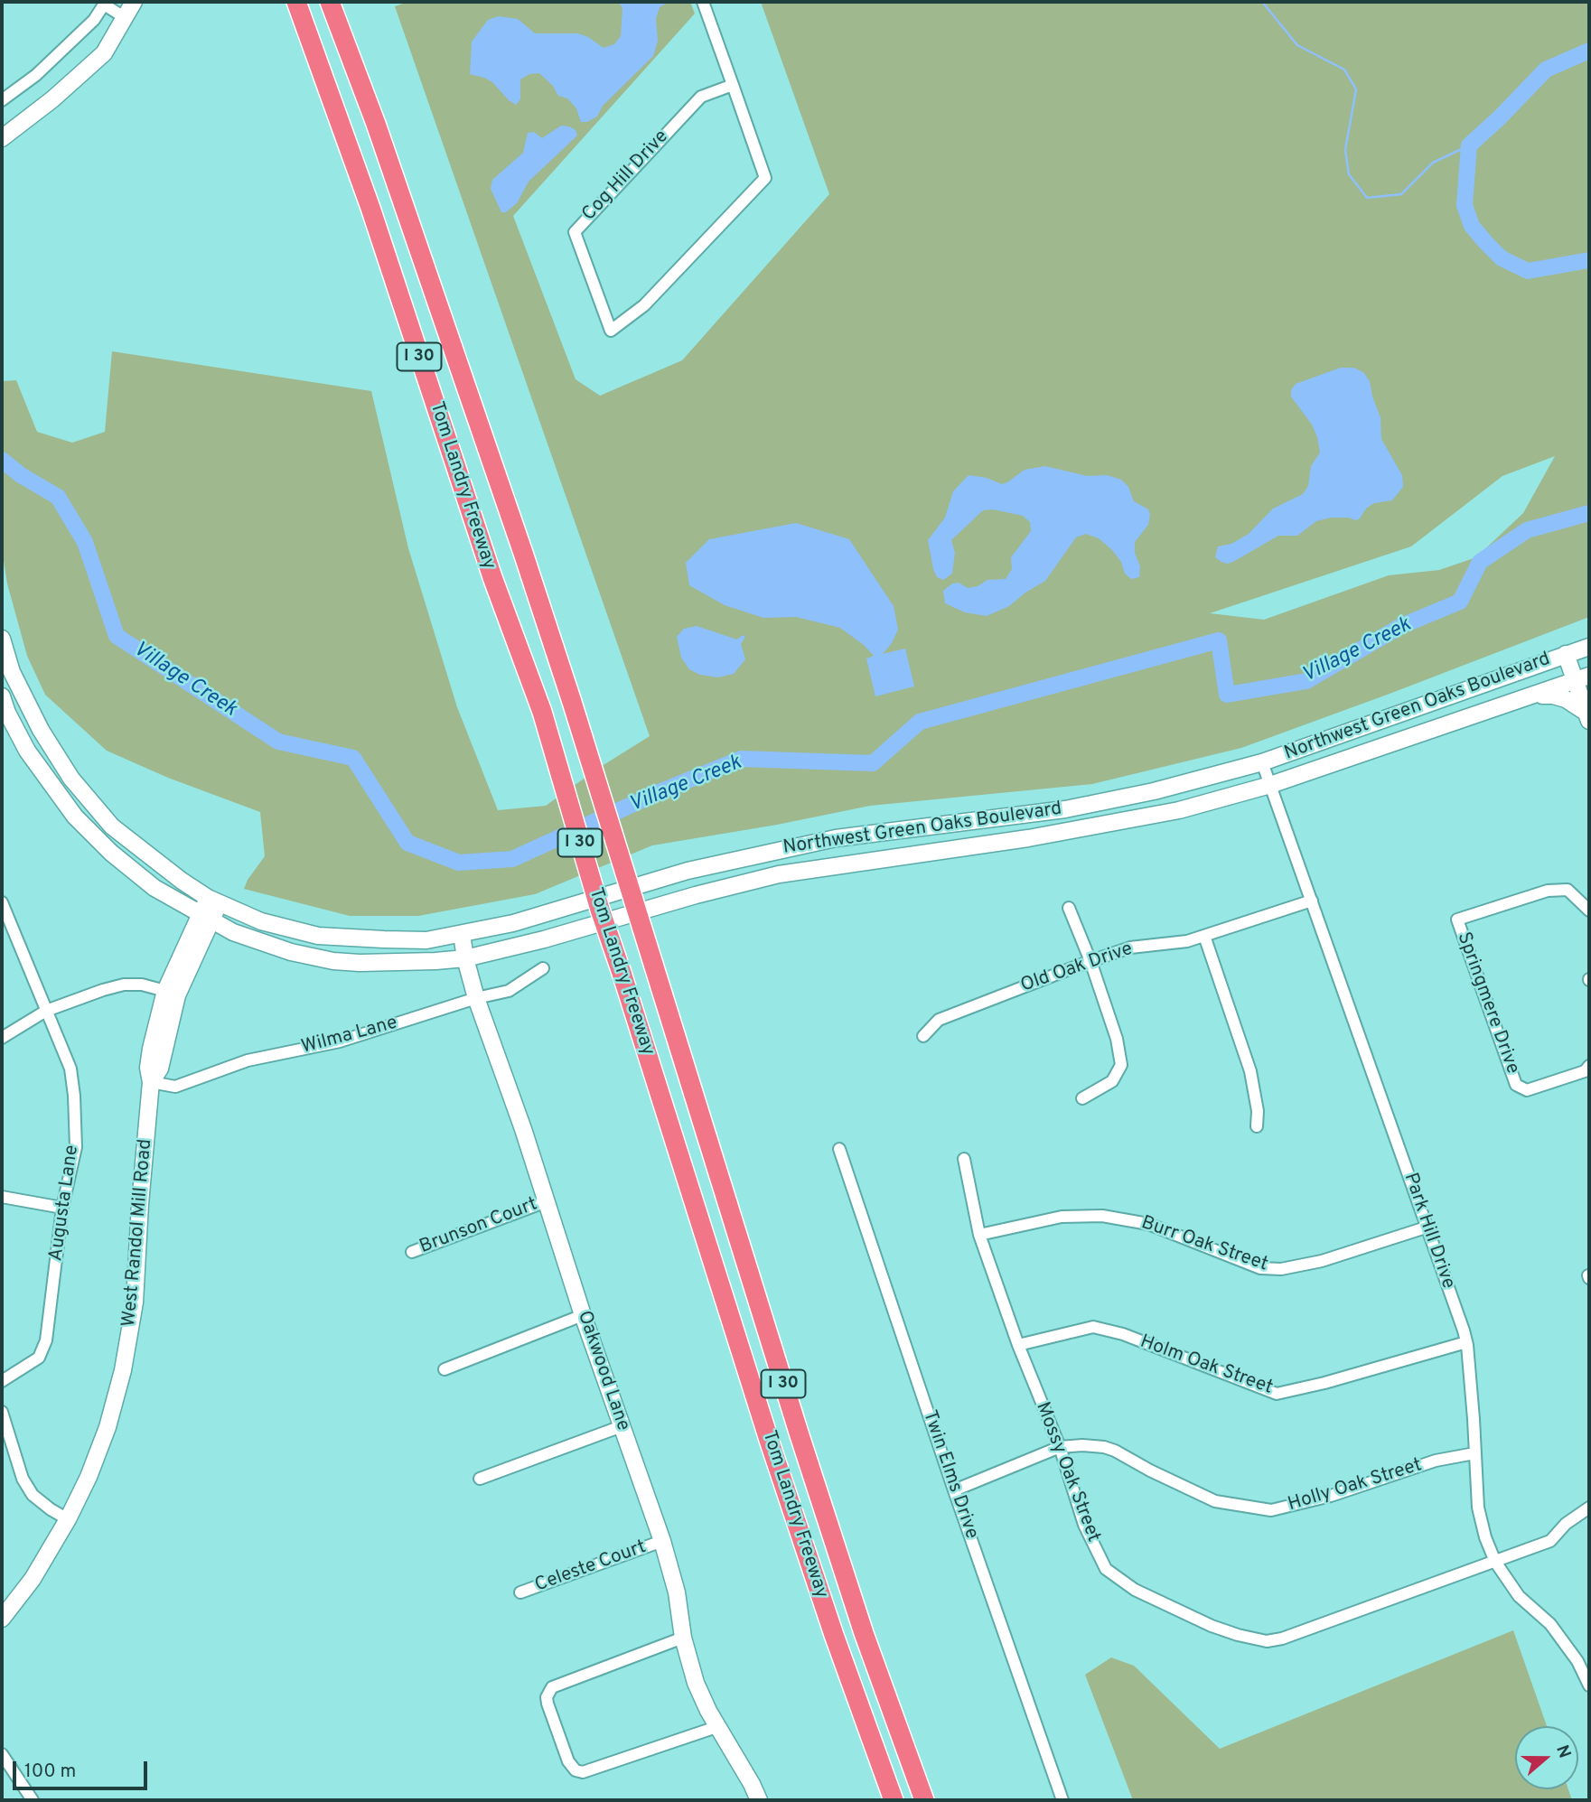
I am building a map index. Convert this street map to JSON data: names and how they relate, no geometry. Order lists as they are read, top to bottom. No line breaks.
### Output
{"streets":{"highway":["I 30","Tom Landry Freeway"],"main road":["Northwest Green Oaks Boulevard","West Randol Mill Road","Oakwood Lane"],"street":["Cog Hill Drive","Old Oak Drive","Springmere Drive","Wilma Lane","Augusta Lane","Brunson Court","Park Hill Drive","Burr Oak Street","Holm Oak Street","Mossy Oak Street","Twin Elms Drive","Holly Oak Street","Celeste Court"]},"crossings":[["Northwest Green Oaks Boulevard","Park Hill Drive"],["Northwest Green Oaks Boulevard","West Randol Mill Road"],["Northwest Green Oaks Boulevard","Oakwood Lane"],["Old Oak Drive","Park Hill Drive"],["Wilma Lane","West Randol Mill Road"],["Wilma Lane","Oakwood Lane"],["Brunson Court","Oakwood Lane"],["Park Hill Drive","Burr Oak Street"],["Park Hill Drive","Holm Oak Street"],["Park Hill Drive","Mossy Oak Street"],["Park Hill Drive","Holly Oak Street"],["Burr Oak Street","Mossy Oak Street"],["Holm Oak Street","Mossy Oak Street"],["Oakwood Lane","Celeste Court"],["Mossy Oak Street","Holly Oak Street"],["Twin Elms Drive","Holly Oak Street"]],"water":["Village Creek"],"scale_bar":"100 m","north":"right"}
